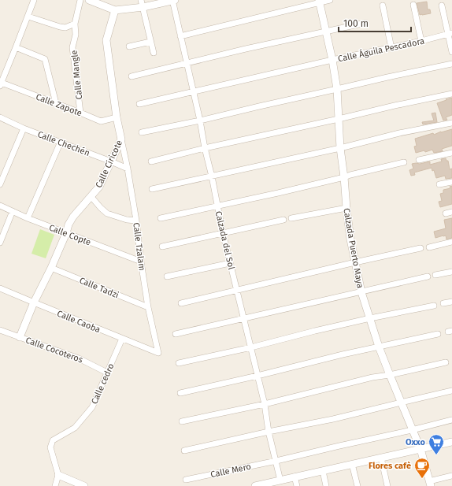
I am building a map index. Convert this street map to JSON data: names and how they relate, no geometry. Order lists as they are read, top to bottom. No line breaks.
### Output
{"streets":{"street":["Calle Águila Pescadora","Calle Mangle","Calle Zapote","Calle Chechén","Calle Ciricote","Calle Copte","Calzada del Sol","Calle Tzalam","Calzada Puerto Maya","Calle Tadzi","Calle Caoba","Calle Cocoteros","Calle cedro","Calle Mero"]},"crossings":[["Calle Águila Pescadora","Calzada del Sol"],["Calle Águila Pescadora","Calzada Puerto Maya"],["Calle Mangle","Calle Zapote"],["Calle Zapote","Calle Ciricote"],["Calle Chechén","Calle Ciricote"],["Calle Chechén","Calle Tzalam"],["Calle Ciricote","Calle Copte"],["Calle Ciricote","Calle Tzalam"],["Calle Ciricote","Calle Tadzi"],["Calle Ciricote","Calle Caoba"],["Calle Ciricote","Calle Cocoteros"],["Calle Copte","Calle Tzalam"],["Calzada del Sol","Calle Mero"],["Calle Tzalam","Calle Tadzi"],["Calle Tzalam","Calle Caoba"],["Calzada Puerto Maya","Calle Mero"],["Calle Caoba","Calle cedro"],["Calle Cocoteros","Calle cedro"]],"places":{"supermarket":["Oxxo"],"cafe":["Flores cafè"]},"scale_bar":"100 m"}
